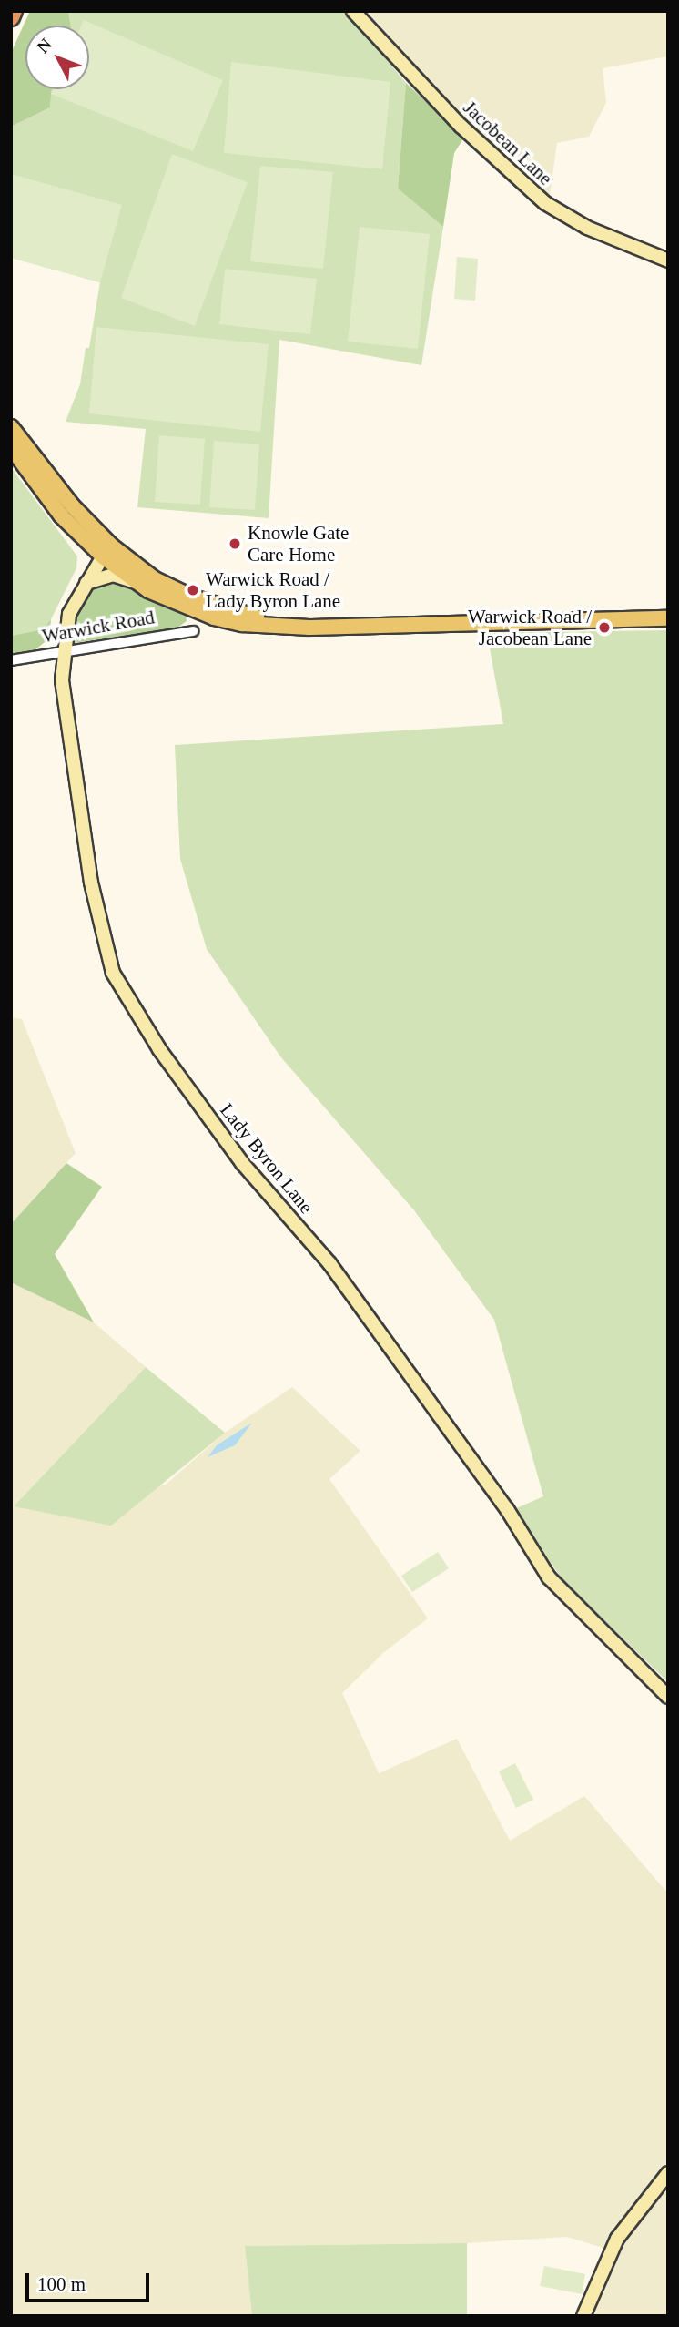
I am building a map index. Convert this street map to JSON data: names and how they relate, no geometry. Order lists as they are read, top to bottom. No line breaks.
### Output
{"streets":{"street":["Jacobean Lane","Warwick Road","Lady Byron Lane"]},"crossings":[["Warwick Road","Lady Byron Lane"]],"places":["Knowle Gate Care Home","Warwick Road / Lady Byron Lane","Warwick Road / Jacobean Lane"],"scale_bar":"100 m","north":"top left"}
